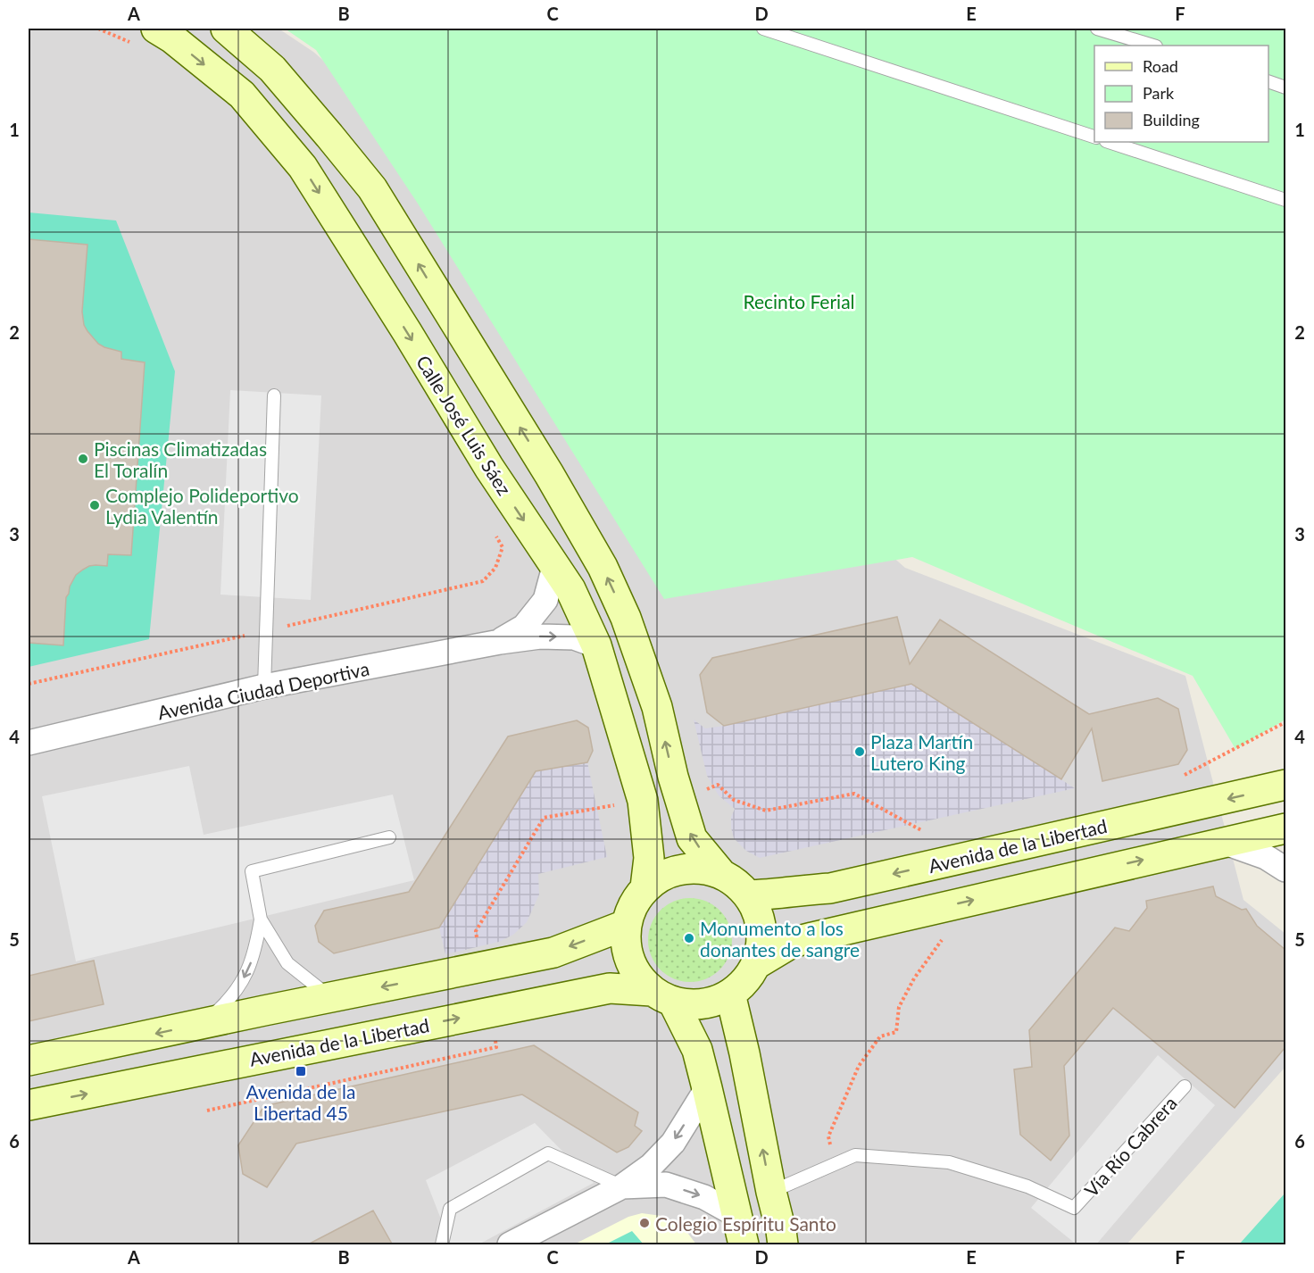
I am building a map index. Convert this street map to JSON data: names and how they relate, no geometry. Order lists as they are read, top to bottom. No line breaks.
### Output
{"streets":{"main road":["Calle José Luis Sáez","Avenida de la Libertad"],"street":["Avenida Ciudad Deportiva"],"lane":["Vía Río Cabrera"]},"crossings":[["Calle José Luis Sáez","Avenida Ciudad Deportiva"],["Calle José Luis Sáez","Avenida de la Libertad"]],"parks":["Recinto Ferial"],"places":{"other":["Piscinas Climatizadas El Toralín","Complejo Polideportivo Lydia Valentín","Plaza Martín Lutero King","Monumento a los donantes de sangre","Colegio Espíritu Santo"],"transit":["Avenida de la Libertad 45"]},"legend":["Road","Park","Building"],"grid":{"columns":["A","B","C","D","E","F"],"rows":["1","2","3","4","5","6"]}}
